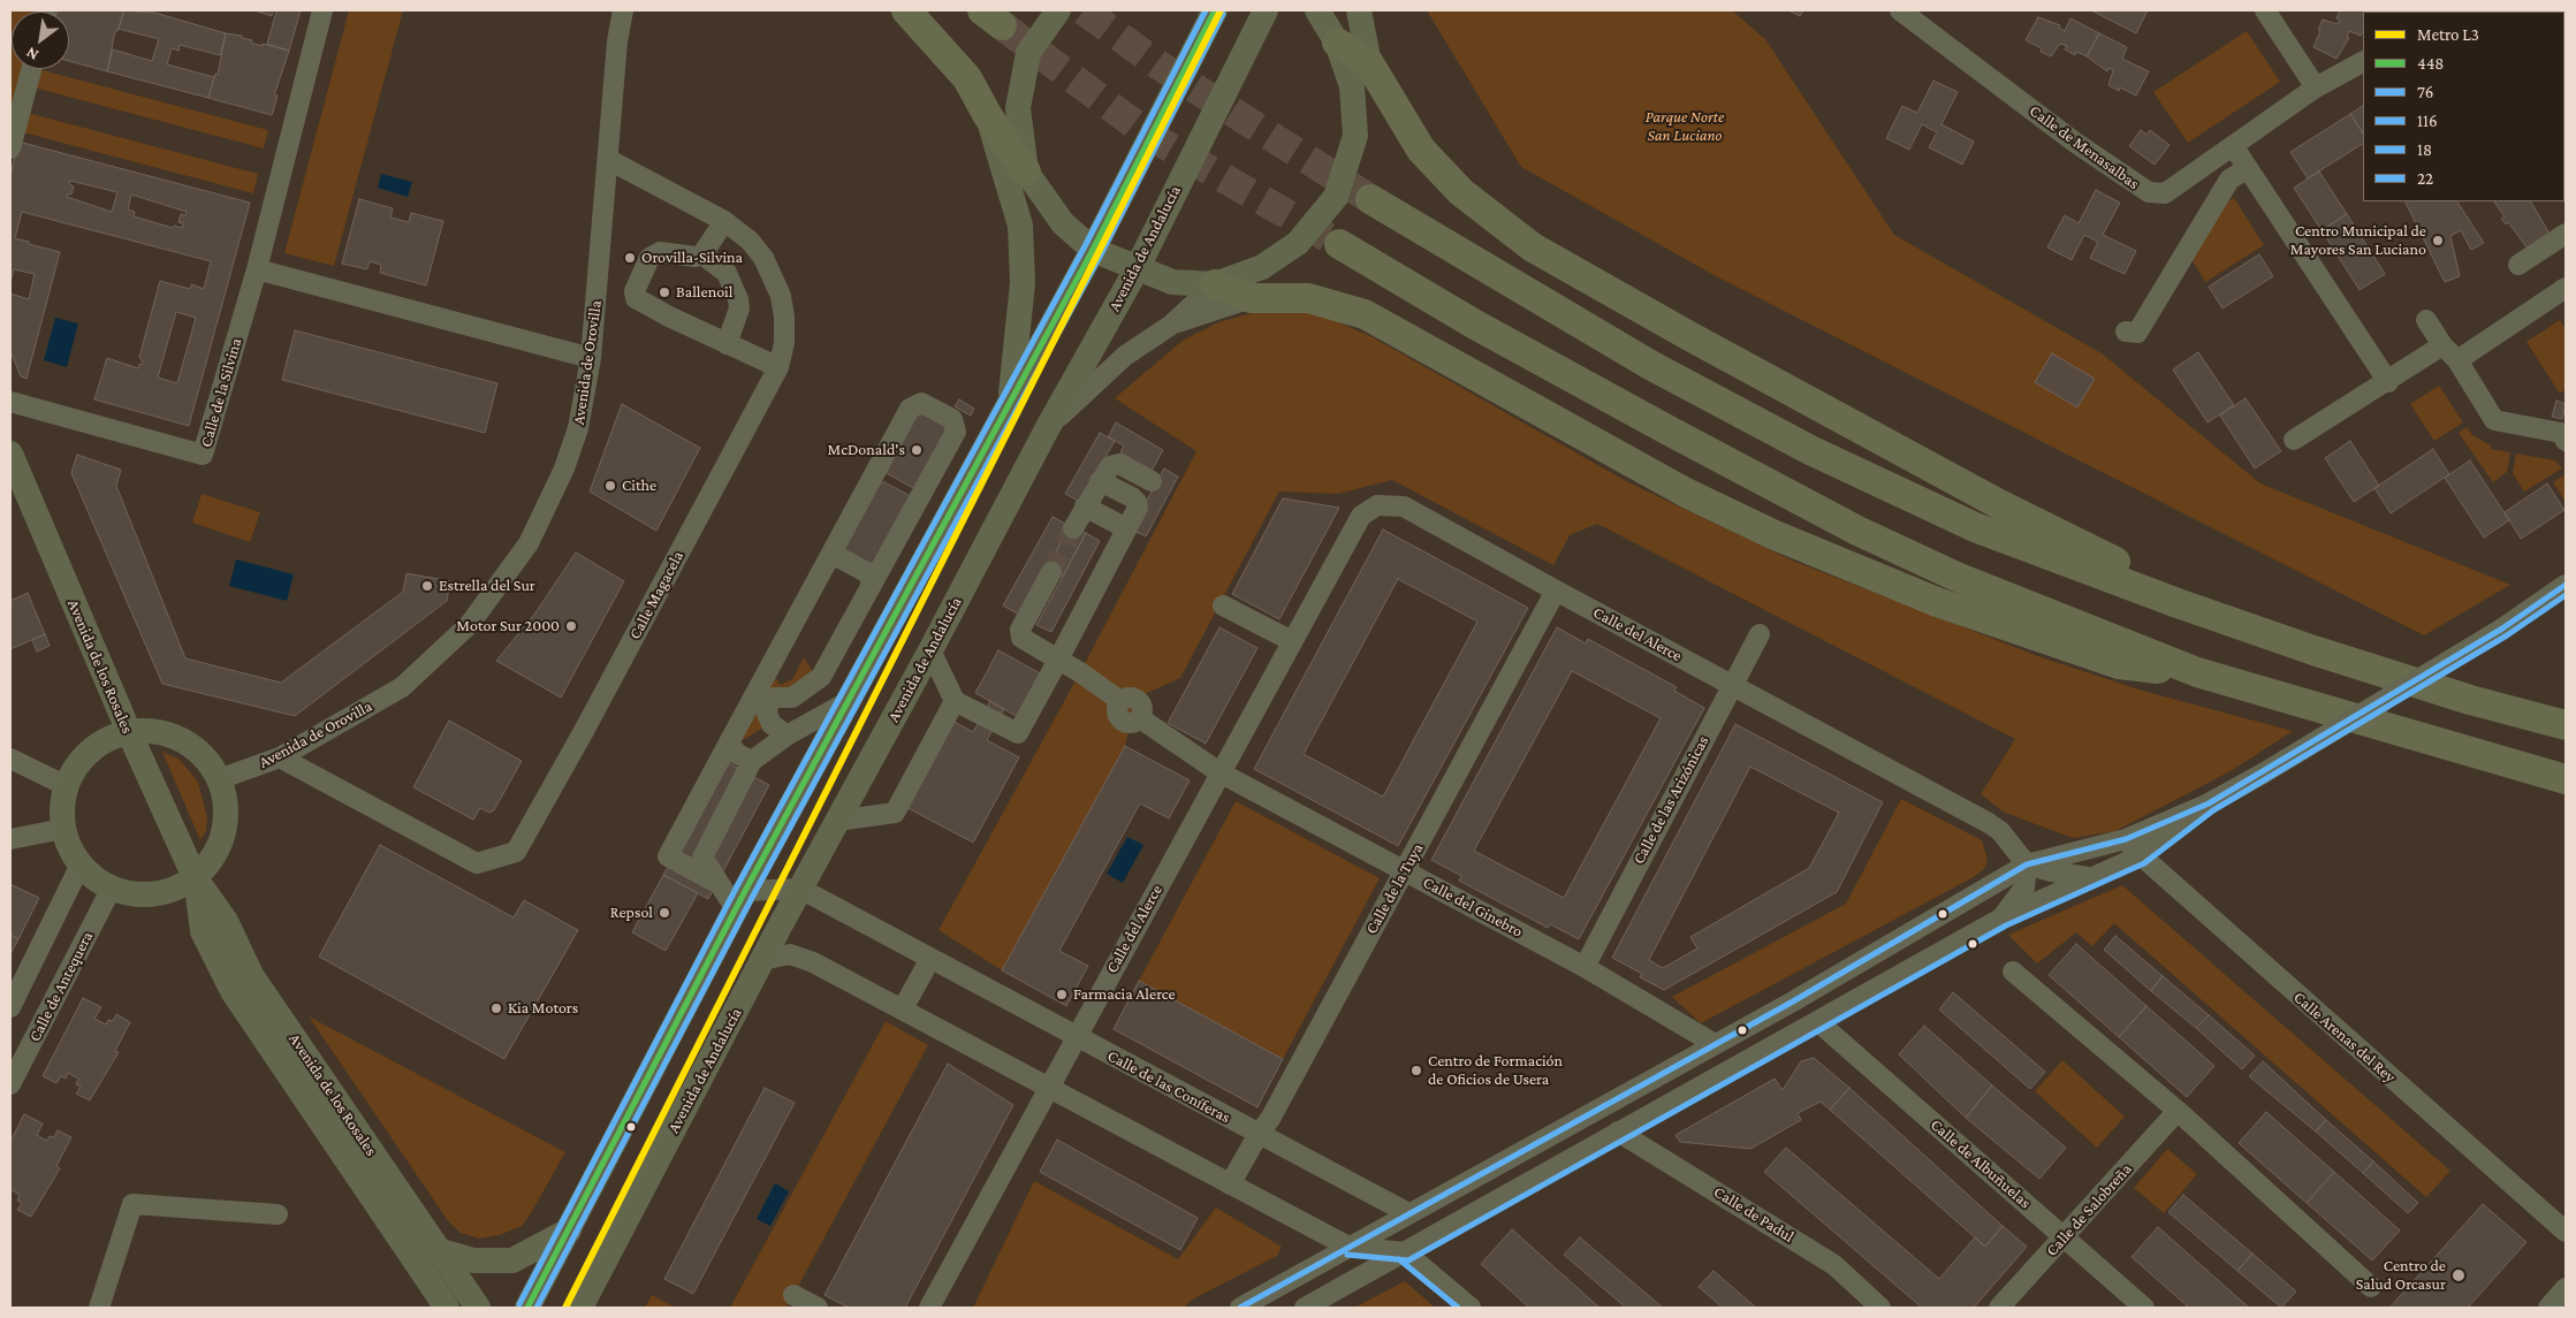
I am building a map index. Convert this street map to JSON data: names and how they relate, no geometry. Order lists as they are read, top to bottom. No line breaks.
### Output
{"streets":{"main road":["Avenida de Andalucía","Avenida de los Rosales"],"street":["Calle de Menasalbas","Avenida de Orovilla","Calle de la Silvina","Calle Magacela","Calle del Alerce","Calle de las Arizónicas","Calle de la Tuya","Calle del Ginebro","Calle de Antequera","Calle Arenas del Rey","Calle de las Coníferas","Calle de Albuñuelas","Calle de Salobreña","Calle de Padul"]},"crossings":[["Avenida de Andalucía","Calle de las Coníferas"],["Avenida de Orovilla","Calle Magacela"],["Calle del Alerce","Calle de las Arizónicas"],["Calle del Alerce","Calle de la Tuya"],["Calle del Alerce","Calle del Ginebro"],["Calle del Alerce","Calle de las Coníferas"],["Calle de las Arizónicas","Calle del Ginebro"],["Calle de la Tuya","Calle del Ginebro"],["Calle de la Tuya","Calle de las Coníferas"],["Calle de Albuñuelas","Calle de Salobreña"]],"parks":["Parque Norte San Luciano"],"places":["Centro Municipal de Mayores San Luciano","Orovilla-Silvina","Ballenoil","McDonald's","Cithe","Estrella del Sur","Motor Sur 2000","Repsol","Farmacia Alerce","Kia Motors","Centro de Formación de Oficios de Usera","Centro de Salud Orcasur"],"lines":["metro line L3","transit line 448","transit line 22","transit line 18","transit line 76","transit line 116"],"legend":["Metro L3","448","76","116","18","22"],"north":"bottom left"}
